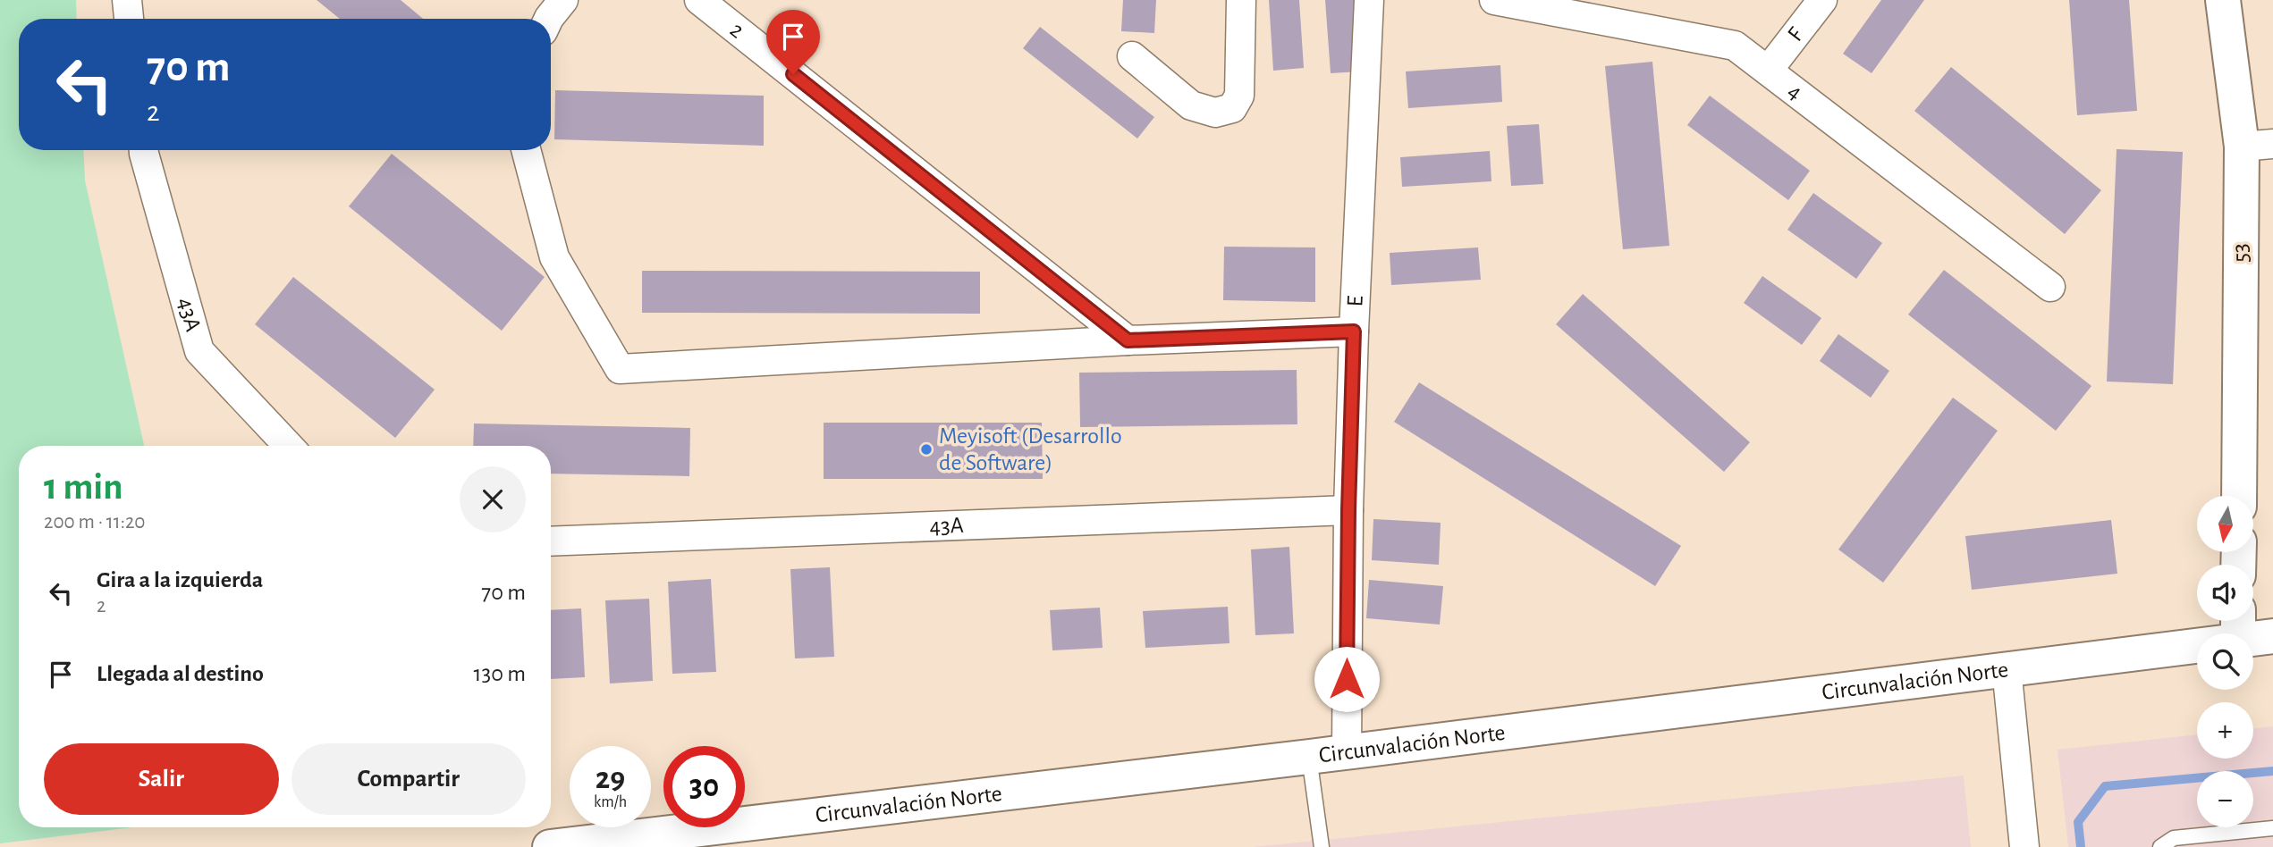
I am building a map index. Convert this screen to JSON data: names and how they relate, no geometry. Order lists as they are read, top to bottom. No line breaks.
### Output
{"streets":{"main road":["53","Circunvalación Norte"],"street":["2","F","4","E","43A"]},"crossings":[["F","4"],["E","43A"],["E","Circunvalación Norte"]],"places":["Meyisoft (Desarrollo de Software)"],"north":"bottom","page":{"turn":["70 m","2"],"heading":["1 min","200 m · 11:20"],"map_buttons":["+","−"],"list":[{"name":"Gira a la izquierda","note":"2","value":"70 m"},{"name":"Llegada al destino","value":"130 m"}],"buttons":["Salir","Compartir"],"speed":"29 km/h","limit":"30"}}
